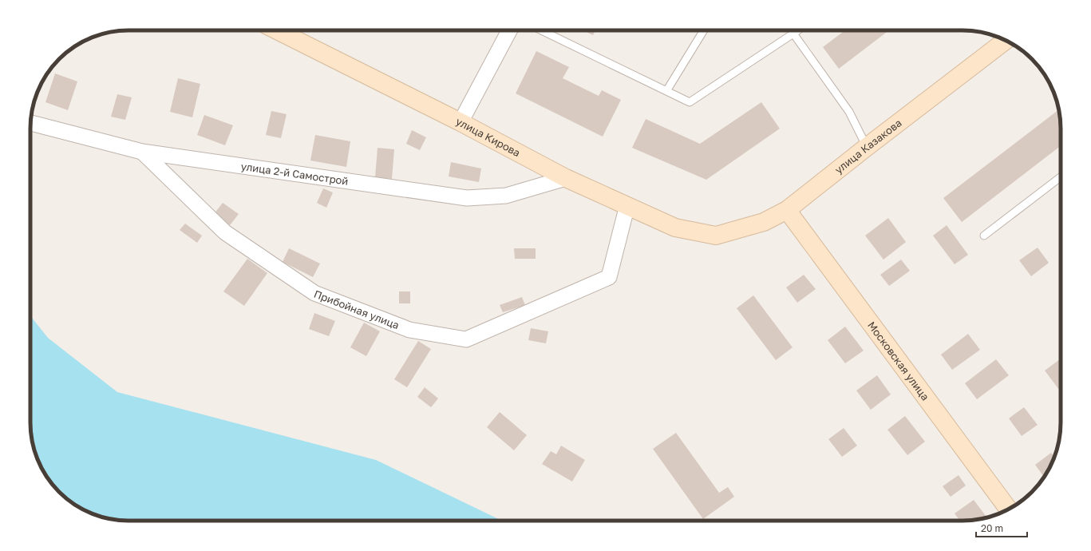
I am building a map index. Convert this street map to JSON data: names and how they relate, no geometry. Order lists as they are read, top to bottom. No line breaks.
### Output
{"streets":{"main road":["улица Кирова","улица Казакова","Московская улица"],"street":["улица 2-й Самострой","Прибойная улица"]},"crossings":[["улица Кирова","улица Казакова"],["улица Кирова","улица 2-й Самострой"],["улица Кирова","Прибойная улица"],["улица Казакова","Московская улица"],["улица 2-й Самострой","Прибойная улица"]],"scale_bar":"20 m"}
